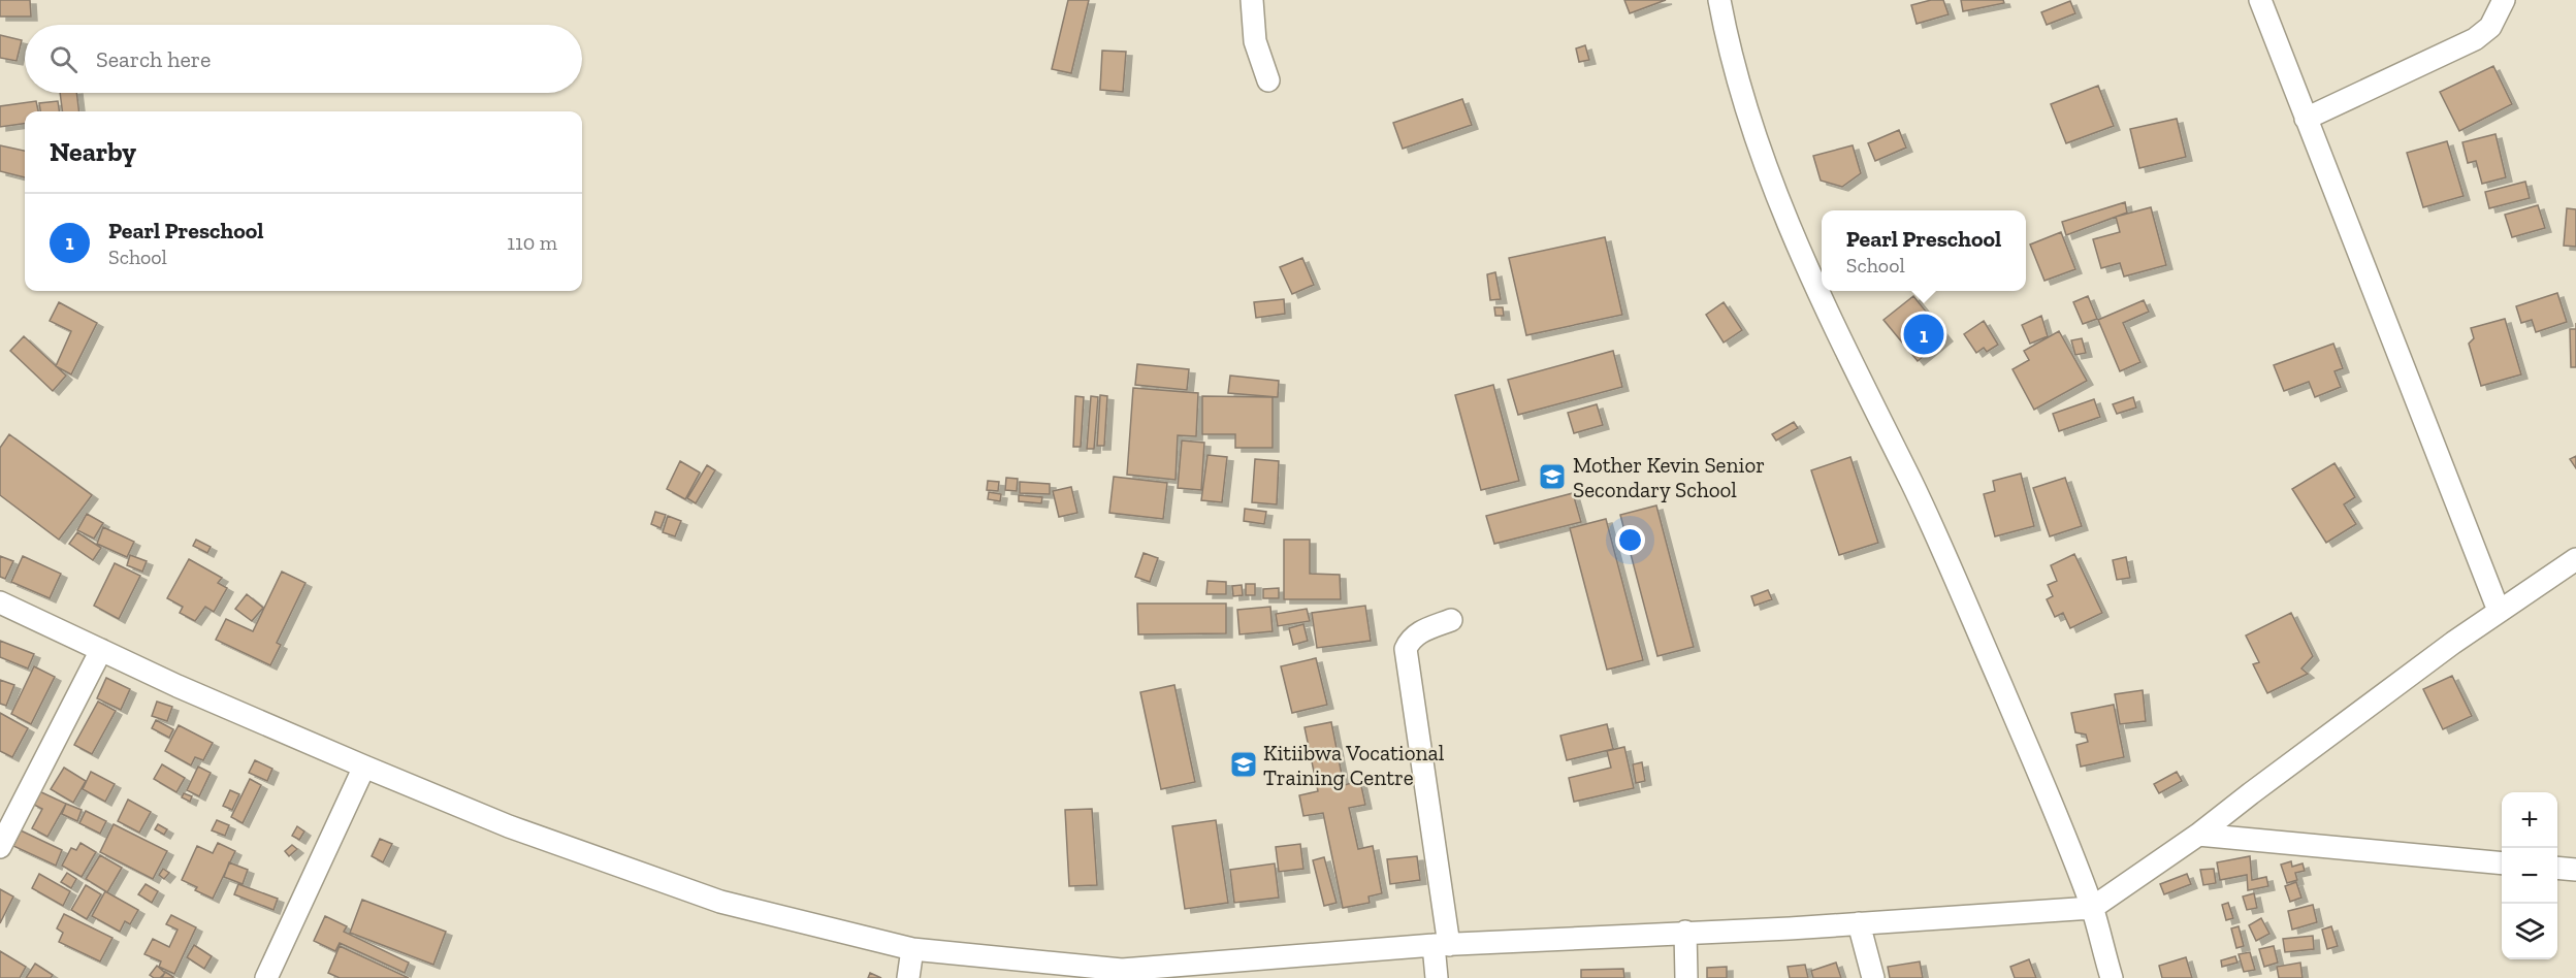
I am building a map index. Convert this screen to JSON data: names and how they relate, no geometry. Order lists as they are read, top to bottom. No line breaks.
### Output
{"places":{"school or university":["Mother Kevin Senior Secondary School","Kitiibwa Vocational Training Centre"]},"page":{"search":"Search here","heading":"Nearby","list":[{"mark":"1","name":"Pearl Preschool","note":"School","value":"110 m"}],"popup":["Pearl Preschool","School"],"pins":"1","map_buttons":["+","−"]}}
